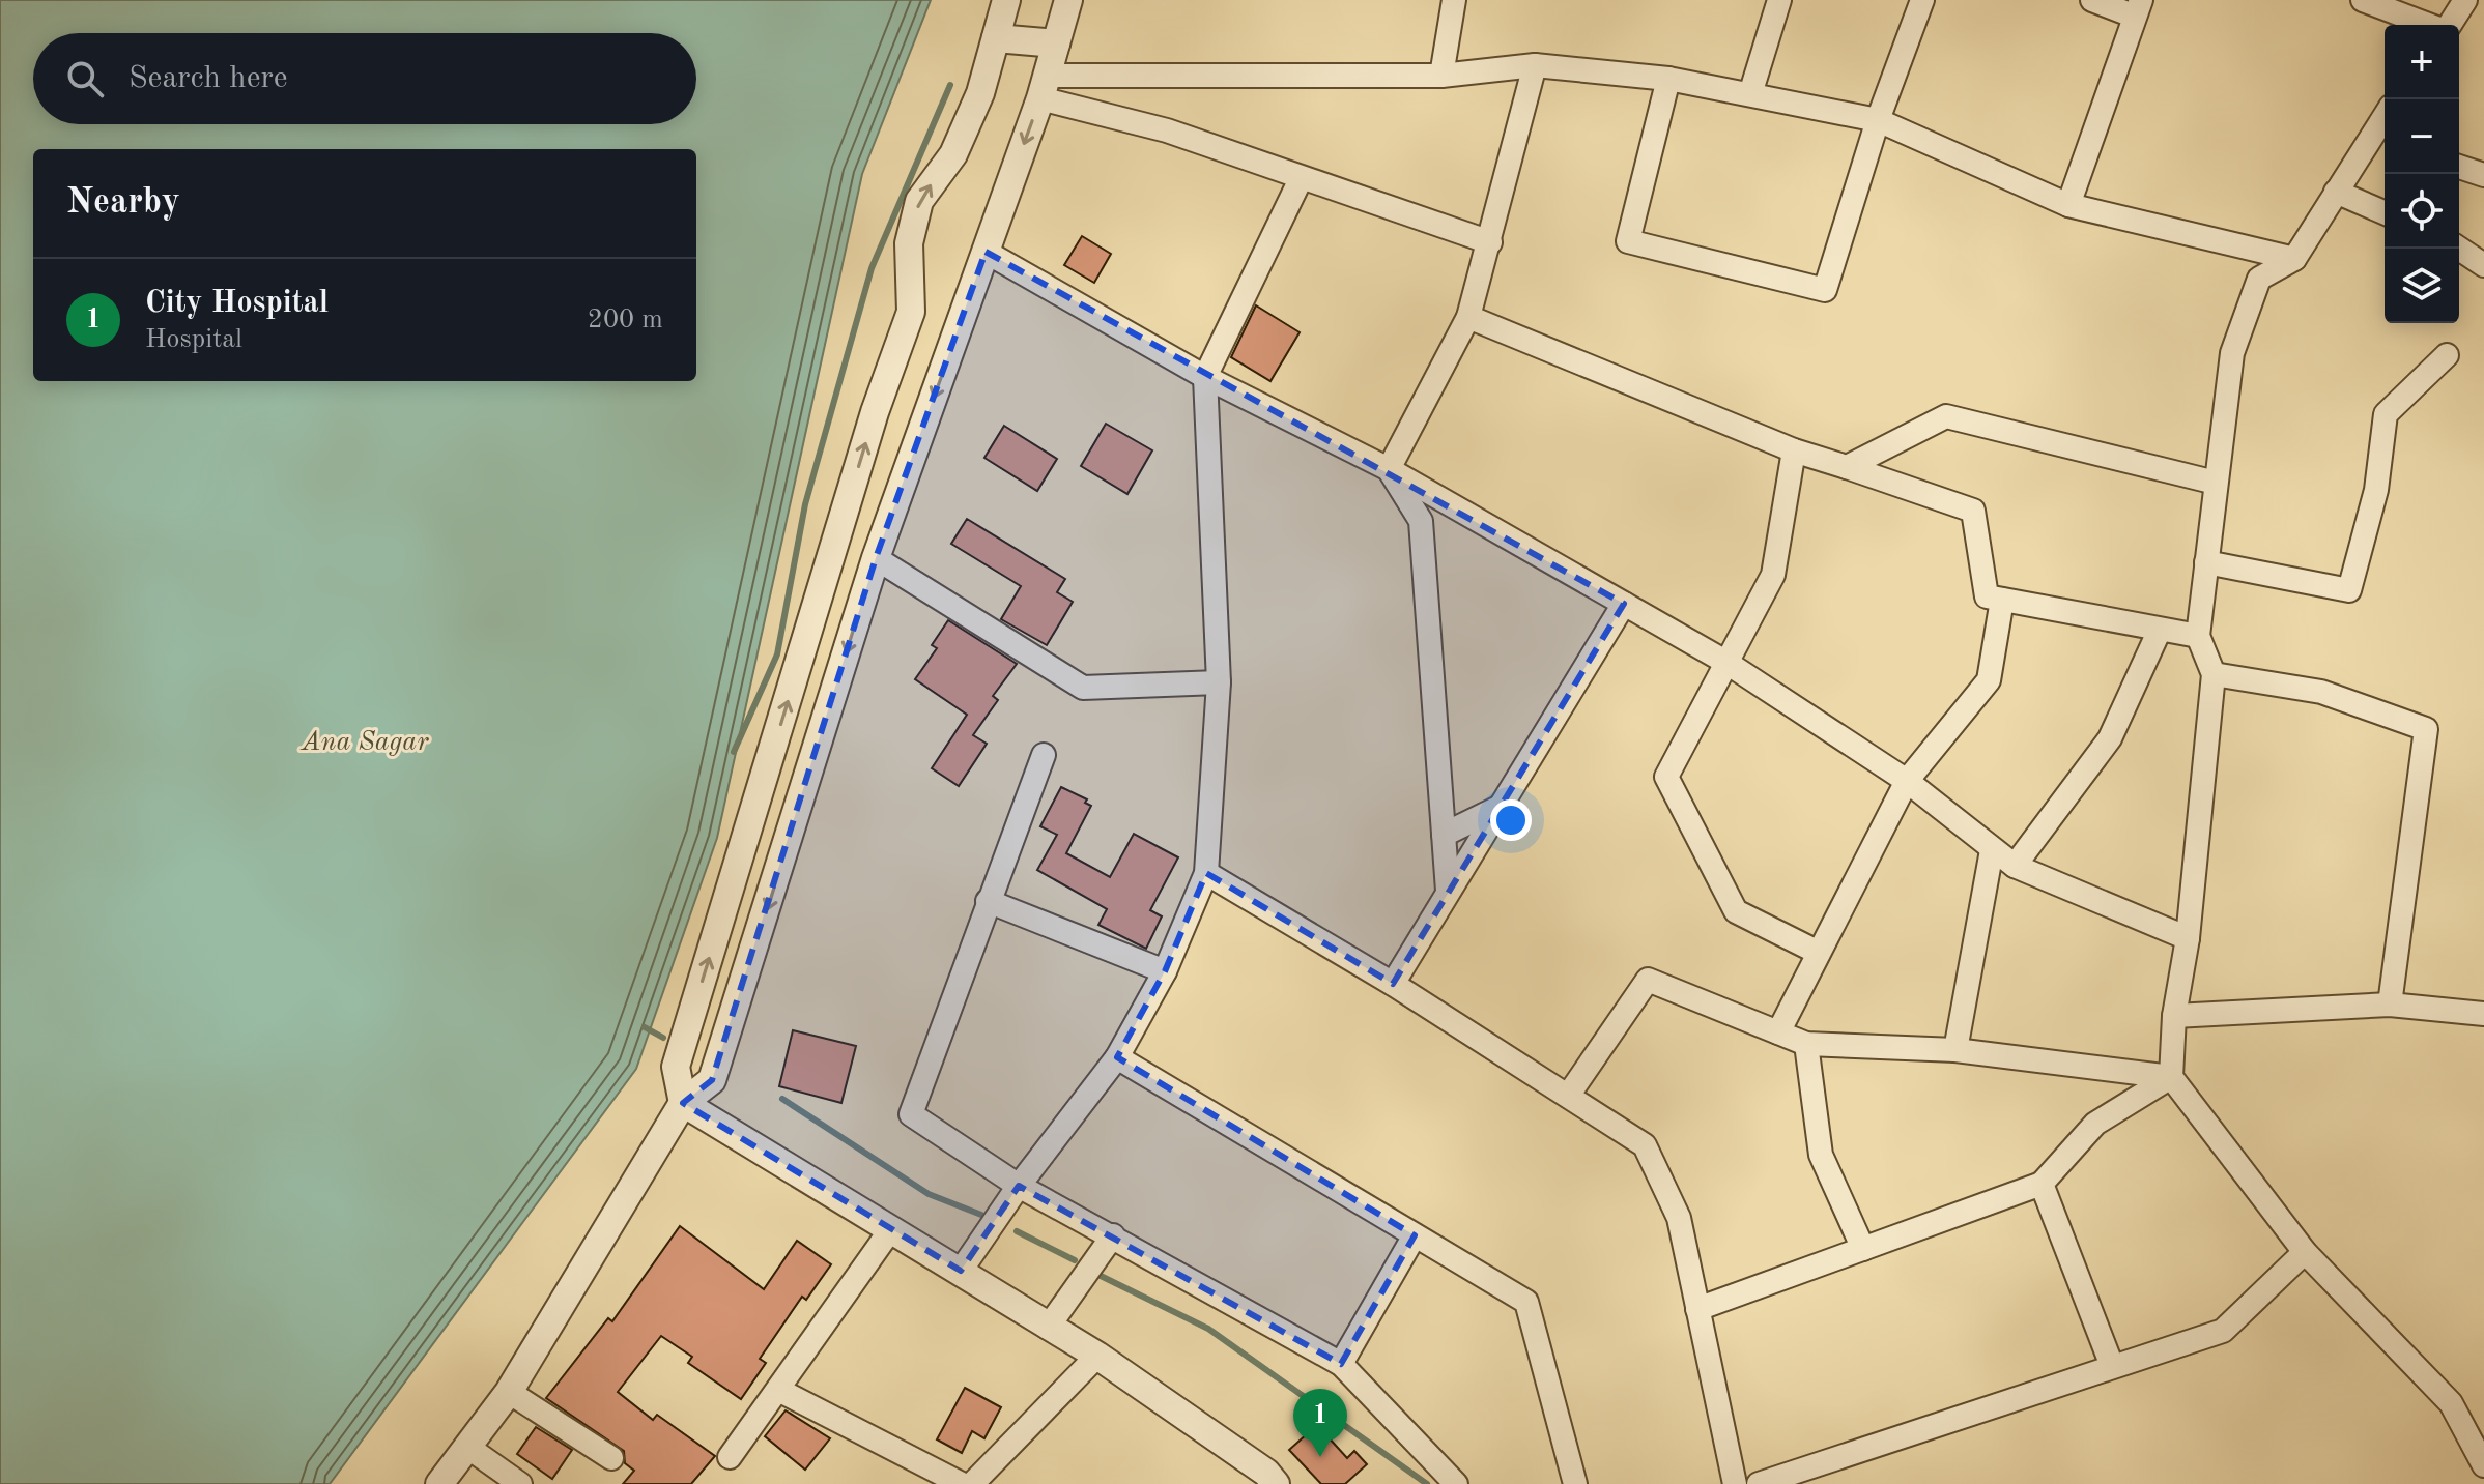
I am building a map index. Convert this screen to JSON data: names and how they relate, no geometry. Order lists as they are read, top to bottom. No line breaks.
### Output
{"water":["Ana Sagar"],"page":{"map_buttons":["+","−"],"search":"Search here","heading":"Nearby","list":[{"mark":"1","name":"City Hospital","note":"Hospital","value":"200 m"}],"pins":"1"}}
